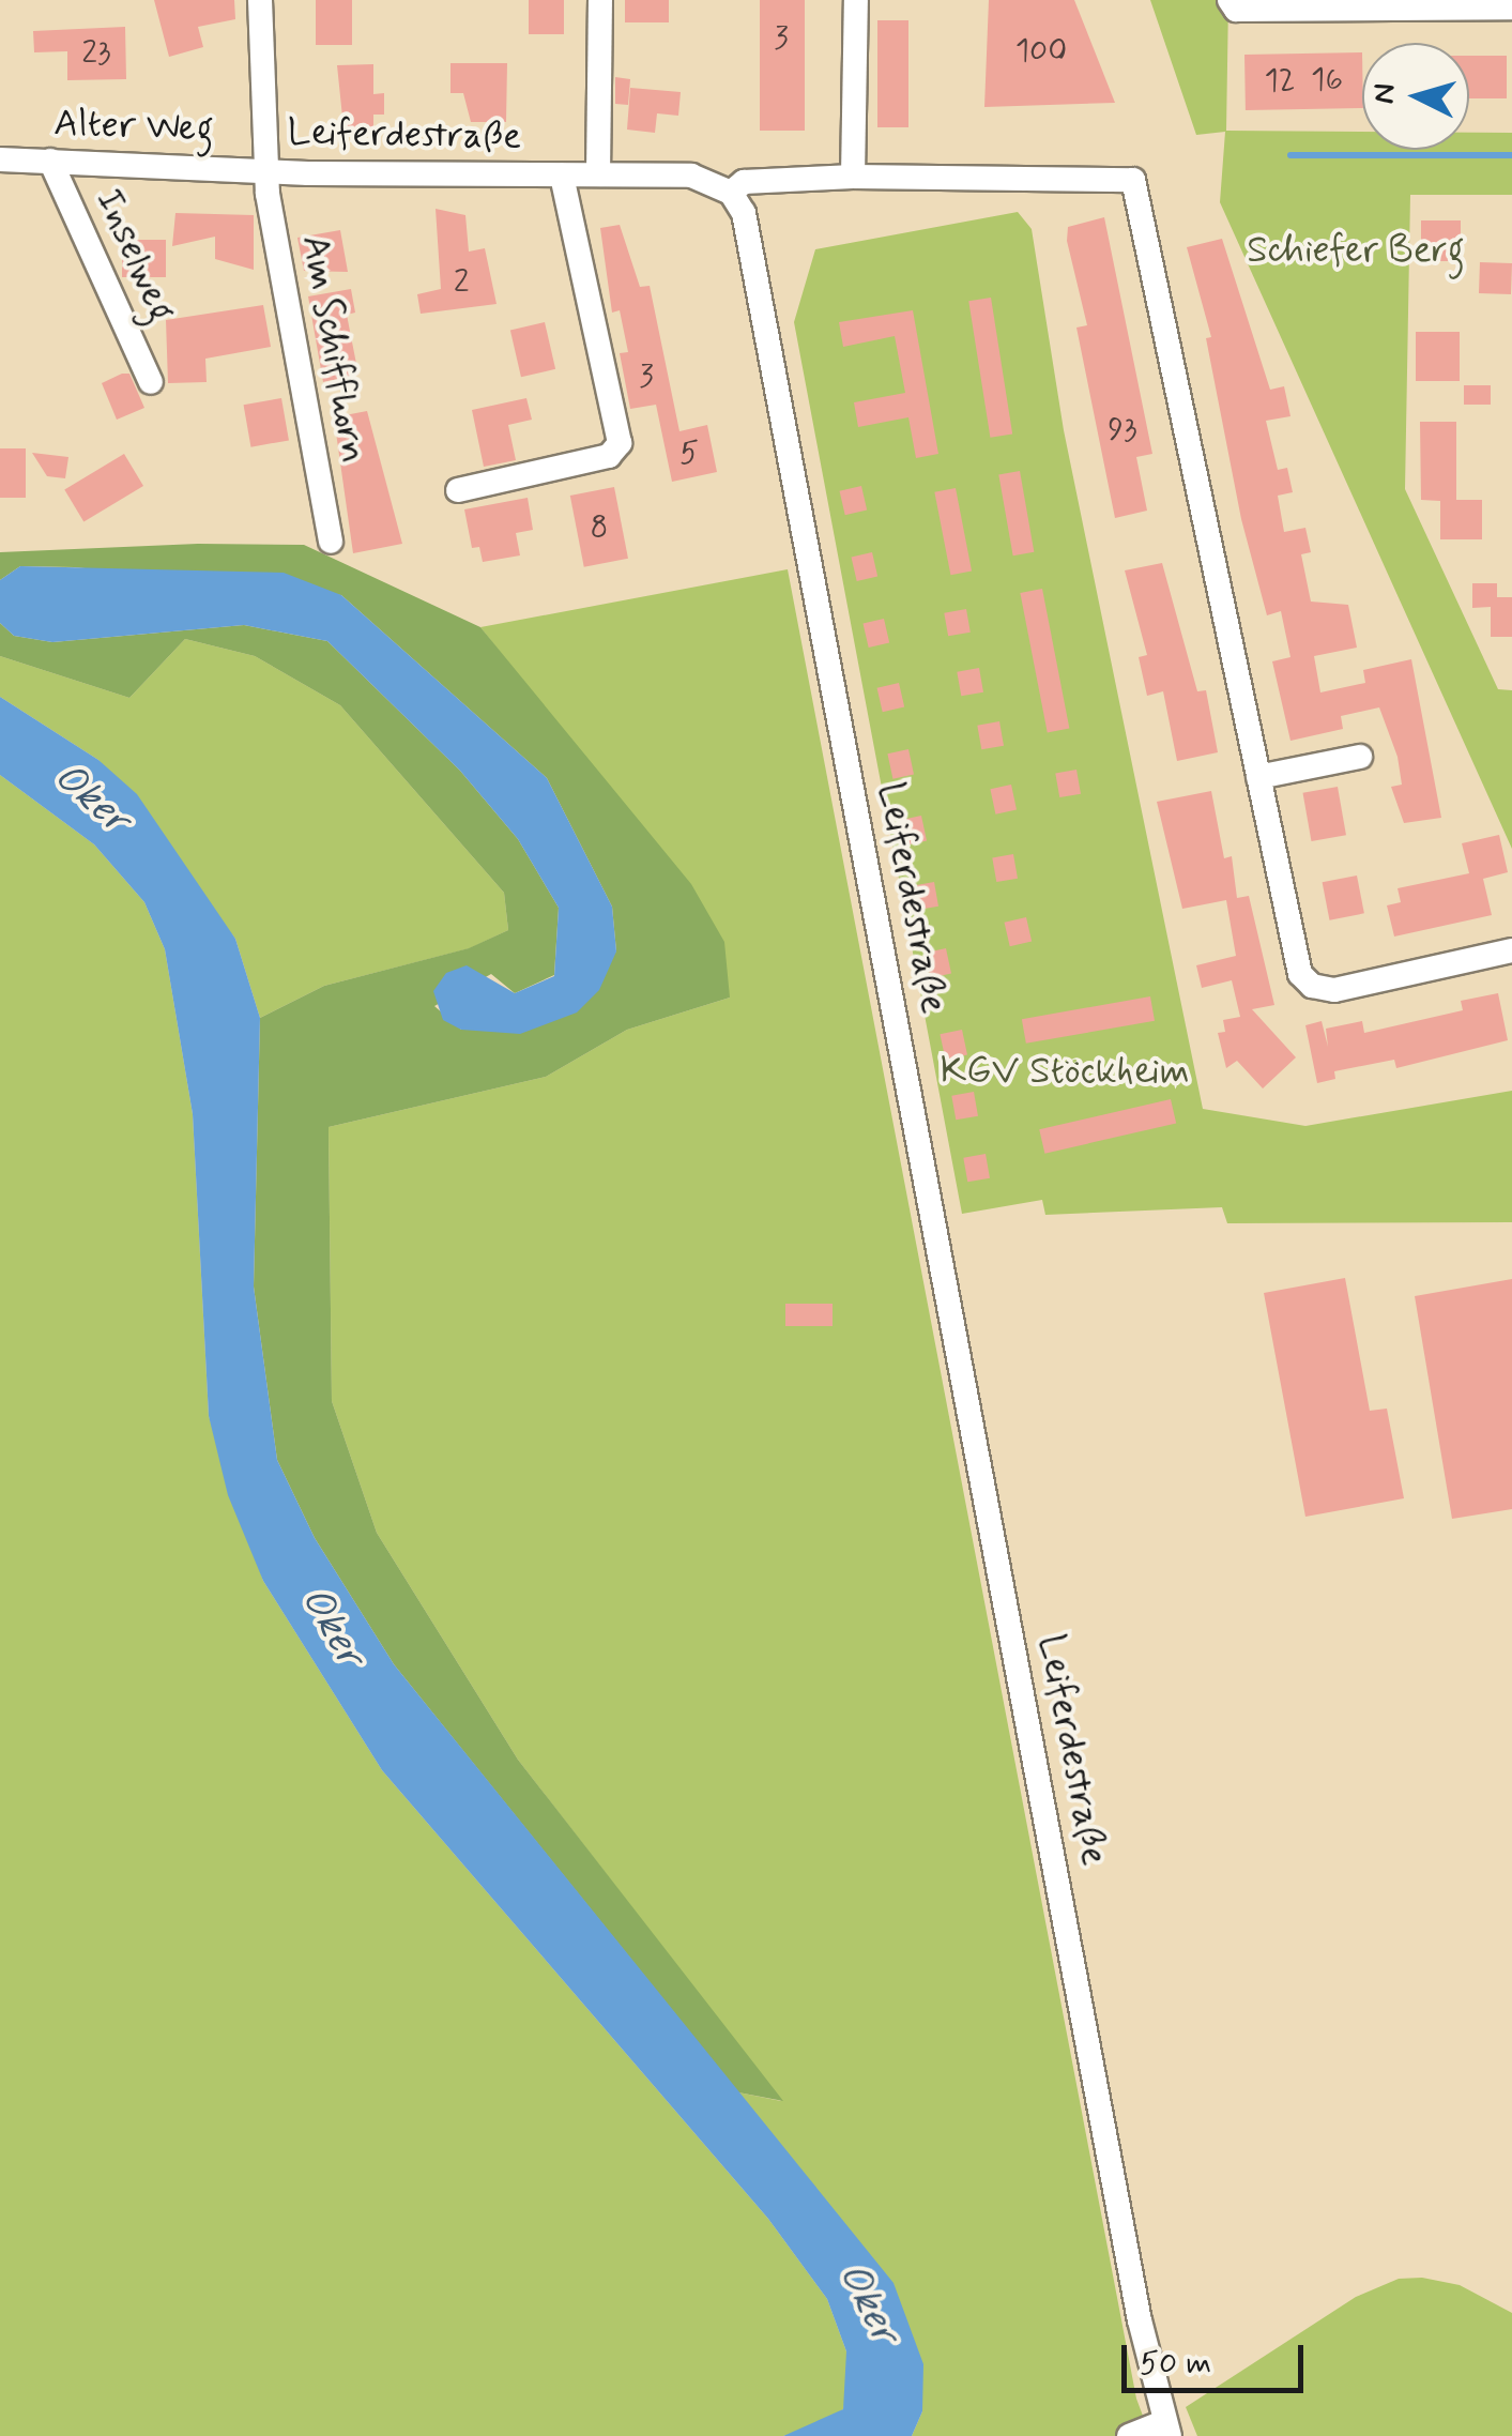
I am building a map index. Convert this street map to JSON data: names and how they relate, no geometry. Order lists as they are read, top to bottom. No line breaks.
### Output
{"streets":{"street":["Alter Weg","Leiferdestraße","Inselweg","Am Schiffhorn"]},"crossings":[["Alter Weg","Leiferdestraße"],["Alter Weg","Inselweg"],["Alter Weg","Am Schiffhorn"],["Leiferdestraße","Am Schiffhorn"]],"water":["Oker"],"parks":["Schiefer Berg","KGV Stöckheim"],"house_numbers":["3","100","23","16","12","2","3","93","5","8"],"scale_bar":"50 m","north":"left"}
